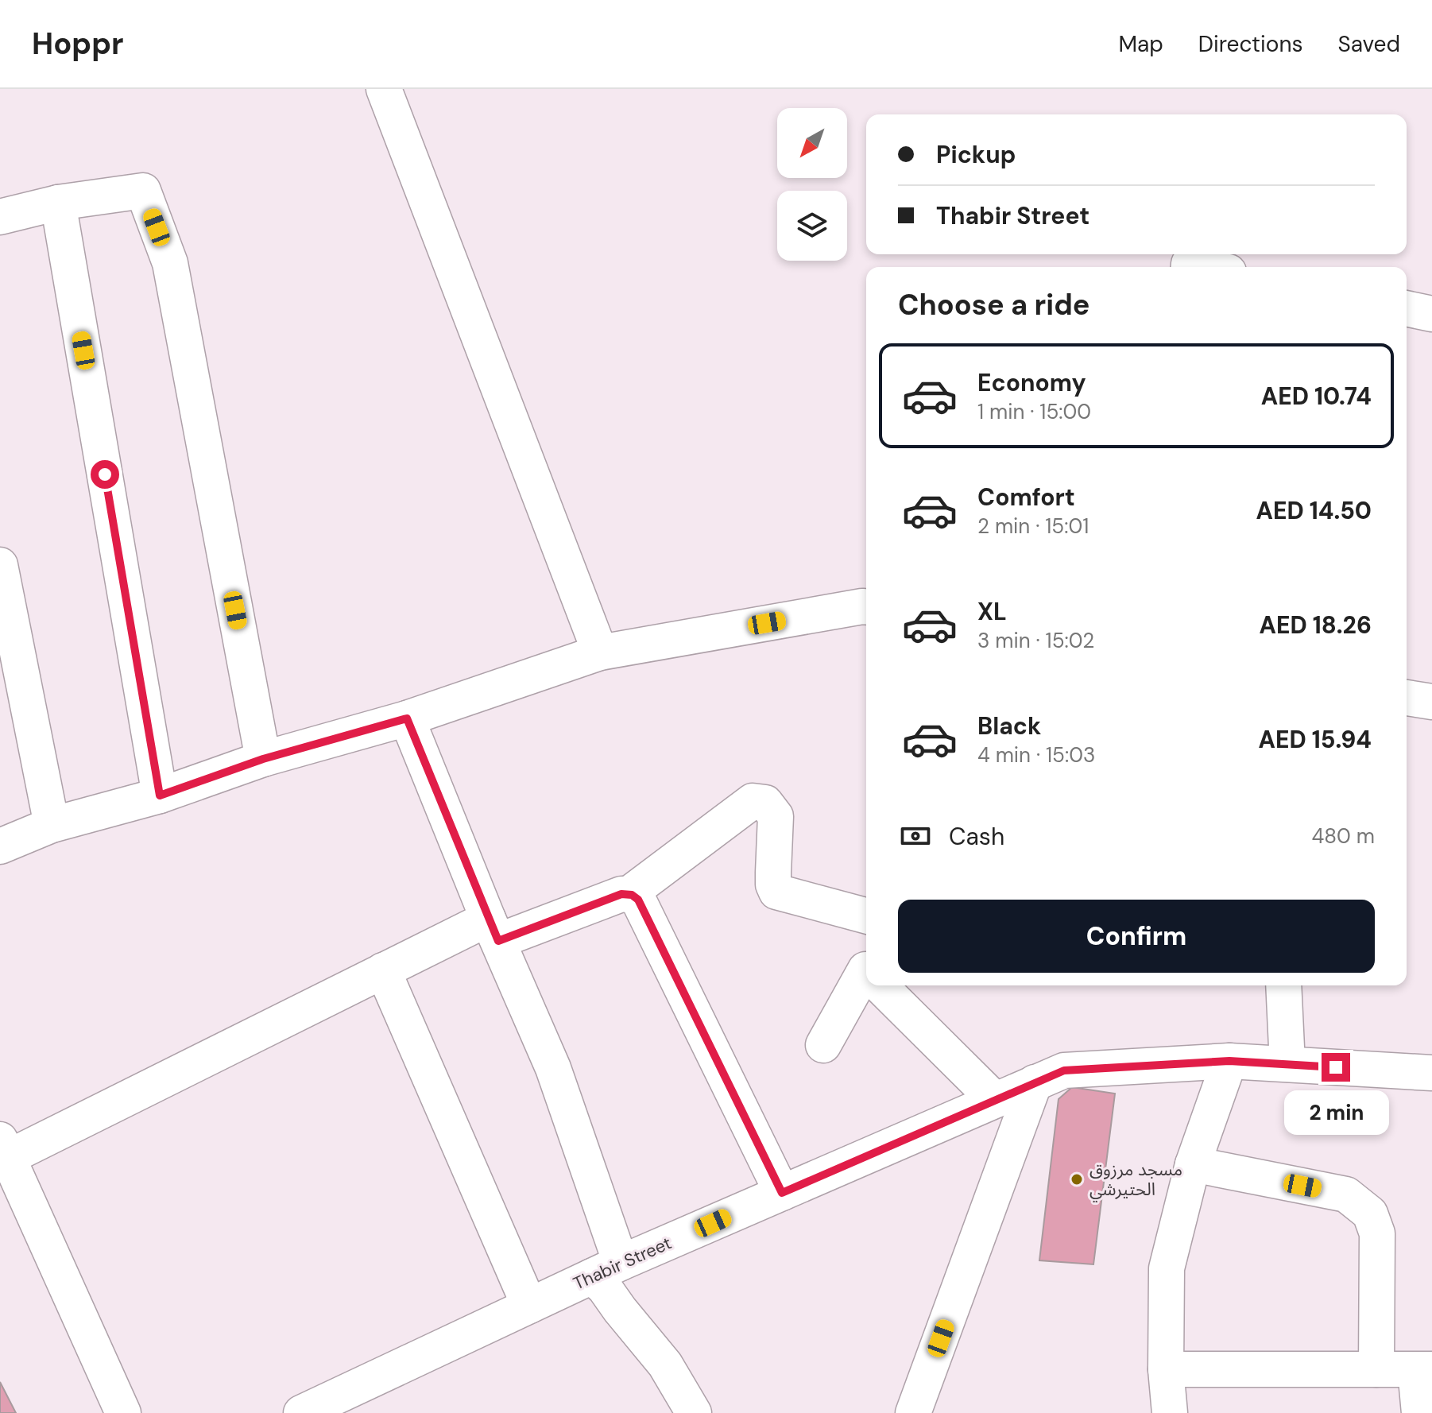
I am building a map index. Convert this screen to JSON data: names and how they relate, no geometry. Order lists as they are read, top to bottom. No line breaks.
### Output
{"streets":{"street":["Thabir Street"]},"places":["مسجد مرزوق الحتيرشي"],"north":"bottom left","page":{"header":"Hoppr","nav":["Map","Directions","Saved"],"banner":["Pickup","Thabir Street"],"heading":"Choose a ride","list":[{"name":"Economy","note":"1 min · 15:00","value":"AED 10.74"},{"name":"Comfort","note":"2 min · 15:01","value":"AED 14.50"},{"name":"XL","note":"3 min · 15:02","value":"AED 18.26"},{"name":"Black","note":"4 min · 15:03","value":"AED 15.94"}],"pay":["Cash","480 m"],"buttons":"Confirm","bubble":"2 min"}}
